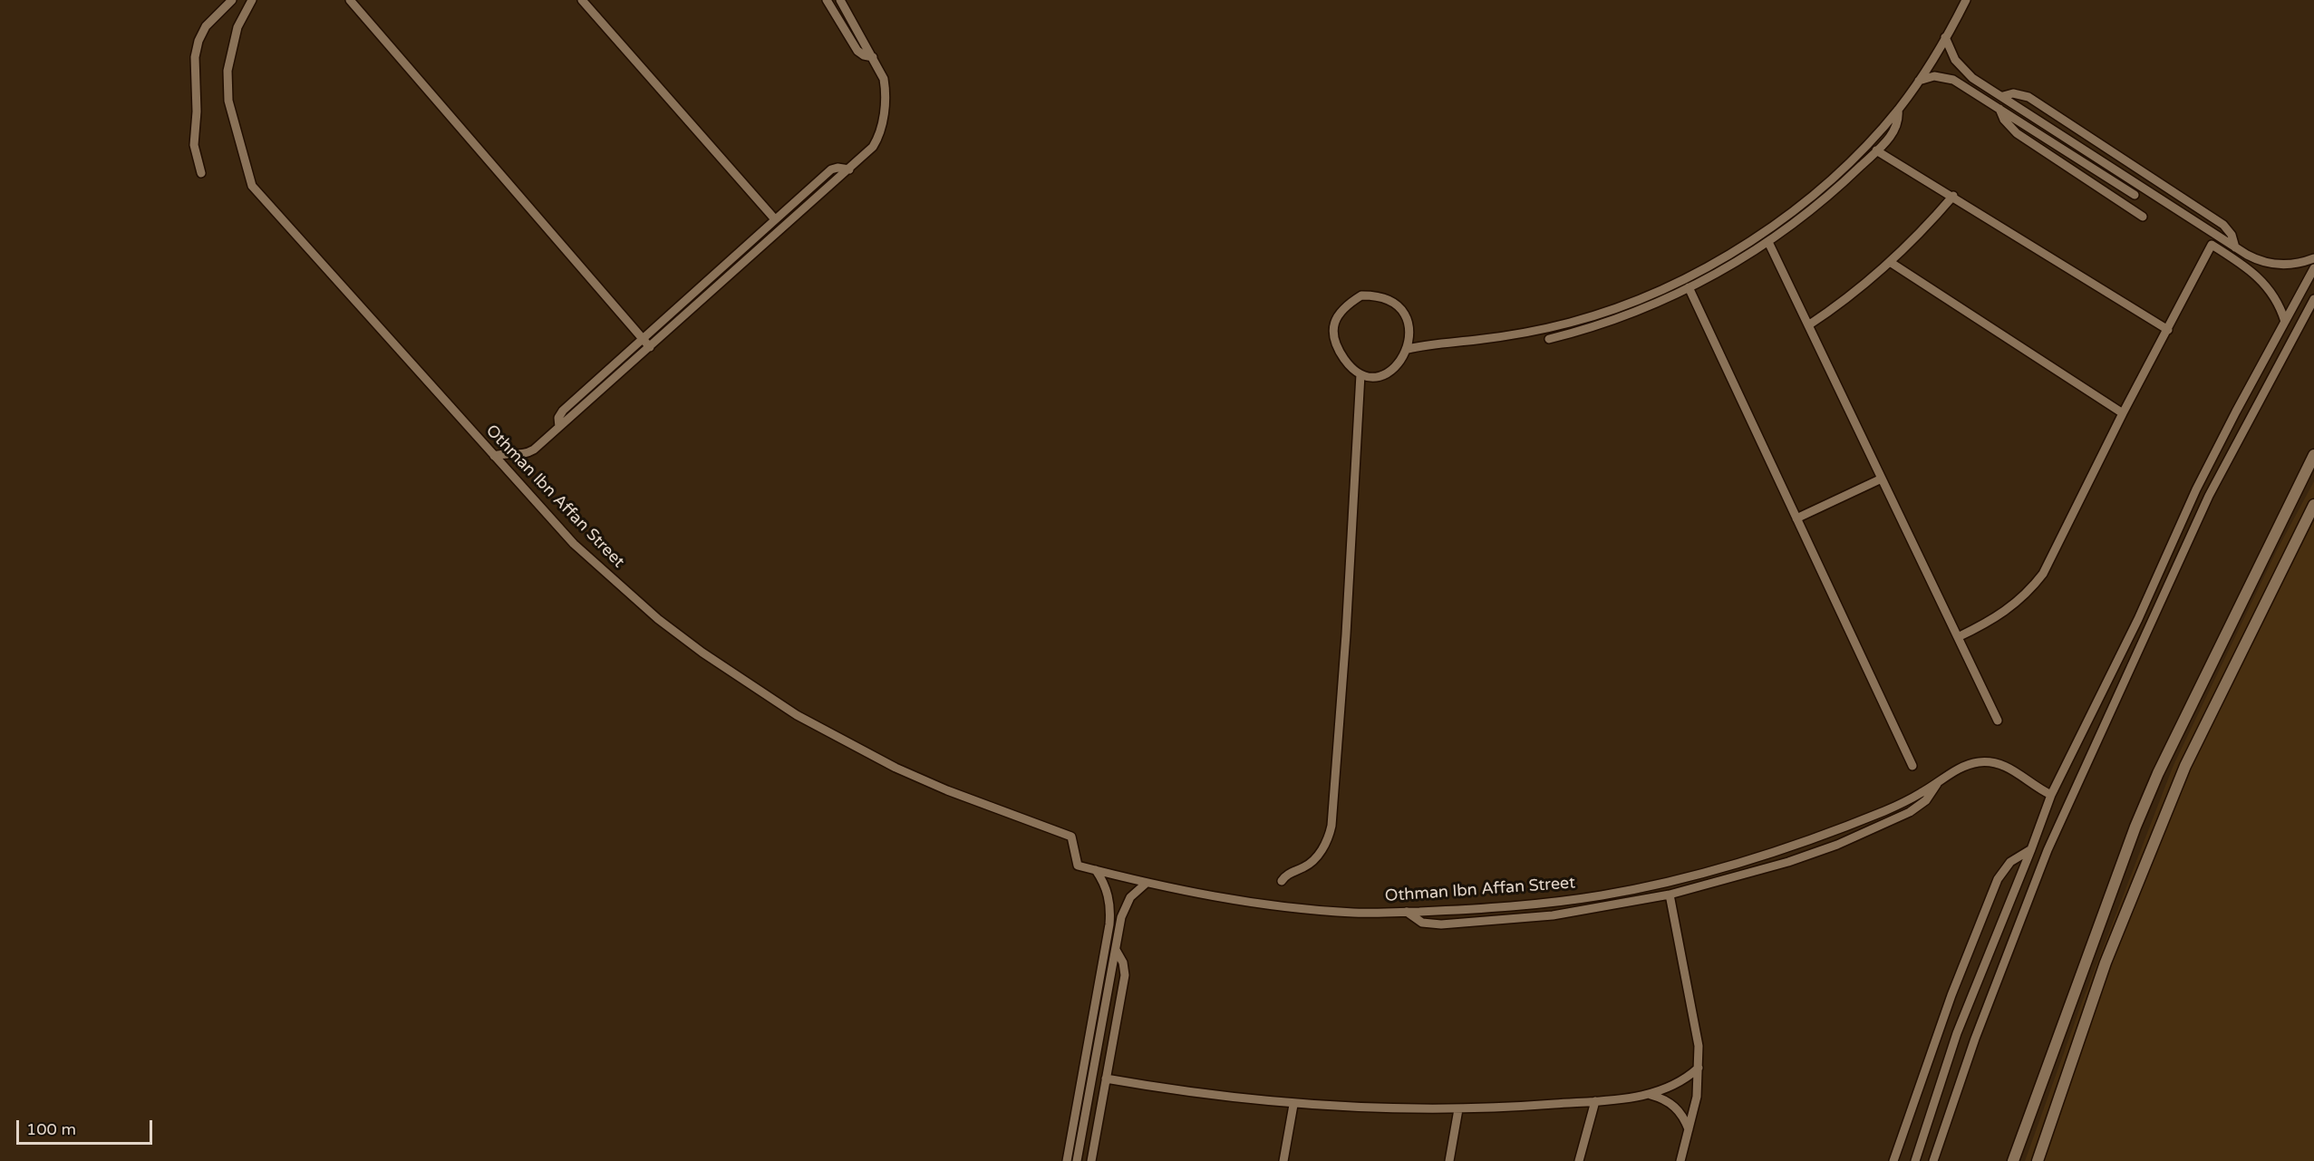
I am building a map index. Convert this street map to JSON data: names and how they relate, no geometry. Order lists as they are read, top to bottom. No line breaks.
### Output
{"streets":{"street":["Othman Ibn Affan Street"]},"scale_bar":"100 m"}
